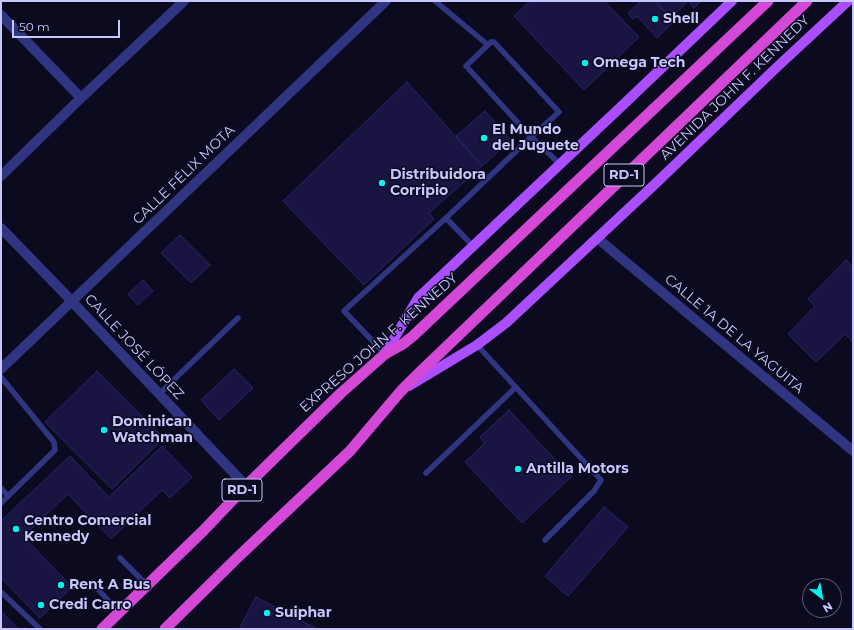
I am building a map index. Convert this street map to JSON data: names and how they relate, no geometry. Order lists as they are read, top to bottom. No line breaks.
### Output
{"streets":{"highway":["RD-1","EXPRESO JOHN F. KENNEDY"],"main road":["AVENIDA JOHN F. KENNEDY"],"street":["CALLE FÉLIX MOTA","CALLE 1A DE LA YAGUITA","CALLE JOSÉ LÓPEZ"]},"crossings":[["AVENIDA JOHN F. KENNEDY","RD-1"],["AVENIDA JOHN F. KENNEDY","CALLE 1A DE LA YAGUITA"],["CALLE FÉLIX MOTA","CALLE JOSÉ LÓPEZ"],["RD-1","EXPRESO JOHN F. KENNEDY"],["EXPRESO JOHN F. KENNEDY","CALLE JOSÉ LÓPEZ"]],"places":["Shell","Omega Tech","El Mundo del Juguete","Distribuidora Corripio","Dominican Watchman","Antilla Motors","Centro Comercial Kennedy","Rent A Bus","Credi Carro","Suiphar"],"scale_bar":"50 m","north":"bottom right"}
